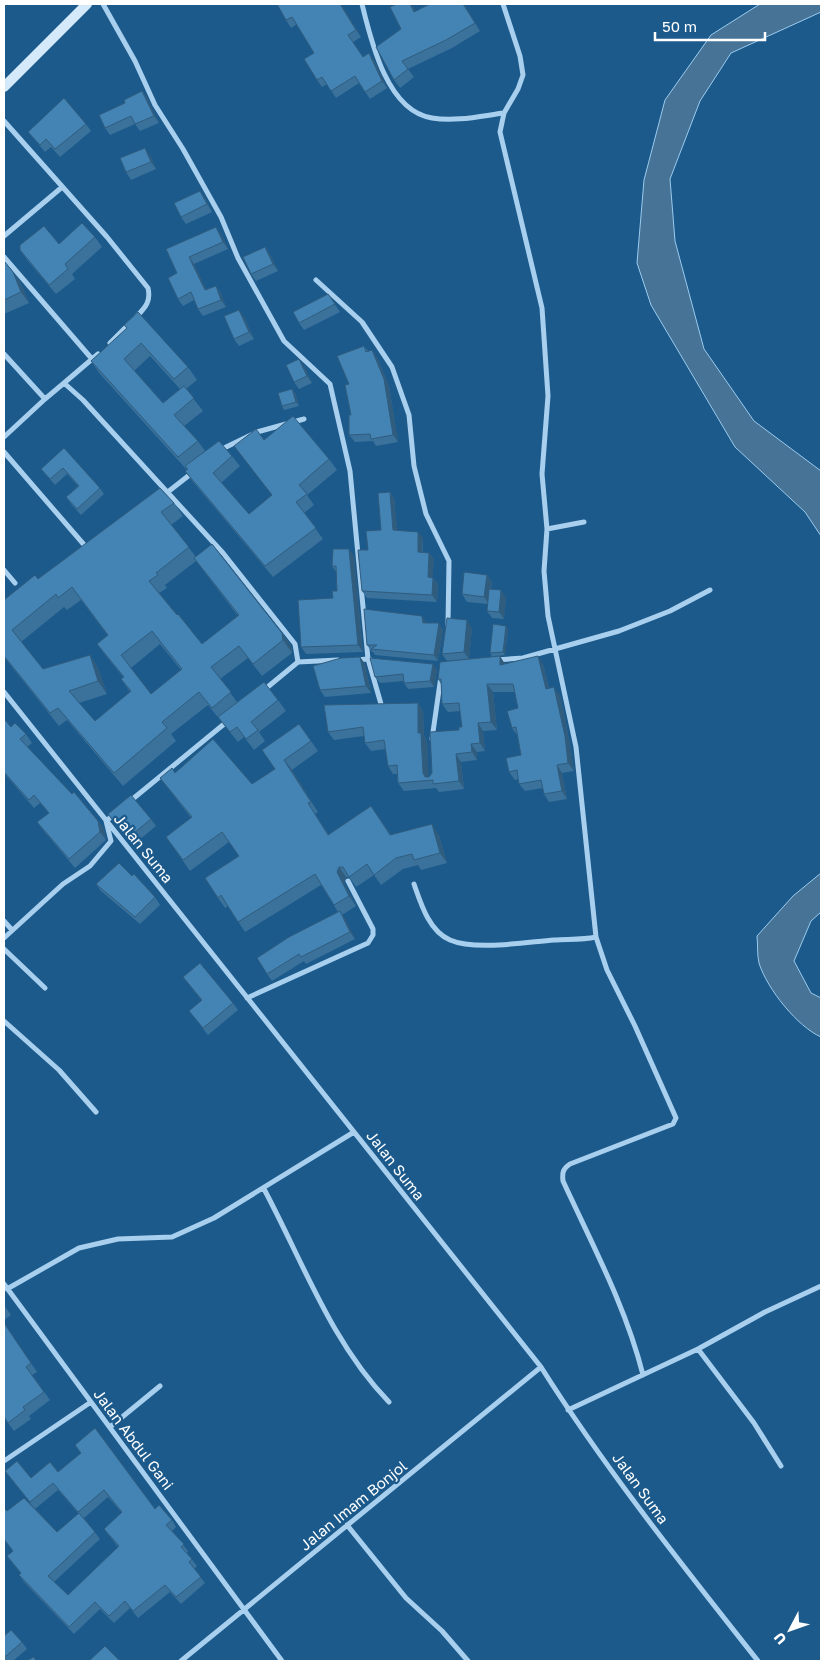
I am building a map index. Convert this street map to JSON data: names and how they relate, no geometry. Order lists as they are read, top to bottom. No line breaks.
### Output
{"streets":{"street":["Jalan Suma","Jalan Abdul Gani","Jalan Imam Bonjol"]},"crossings":[["Jalan Suma","Jalan Imam Bonjol"],["Jalan Abdul Gani","Jalan Imam Bonjol"]],"scale_bar":"50 m","north":"bottom left"}
